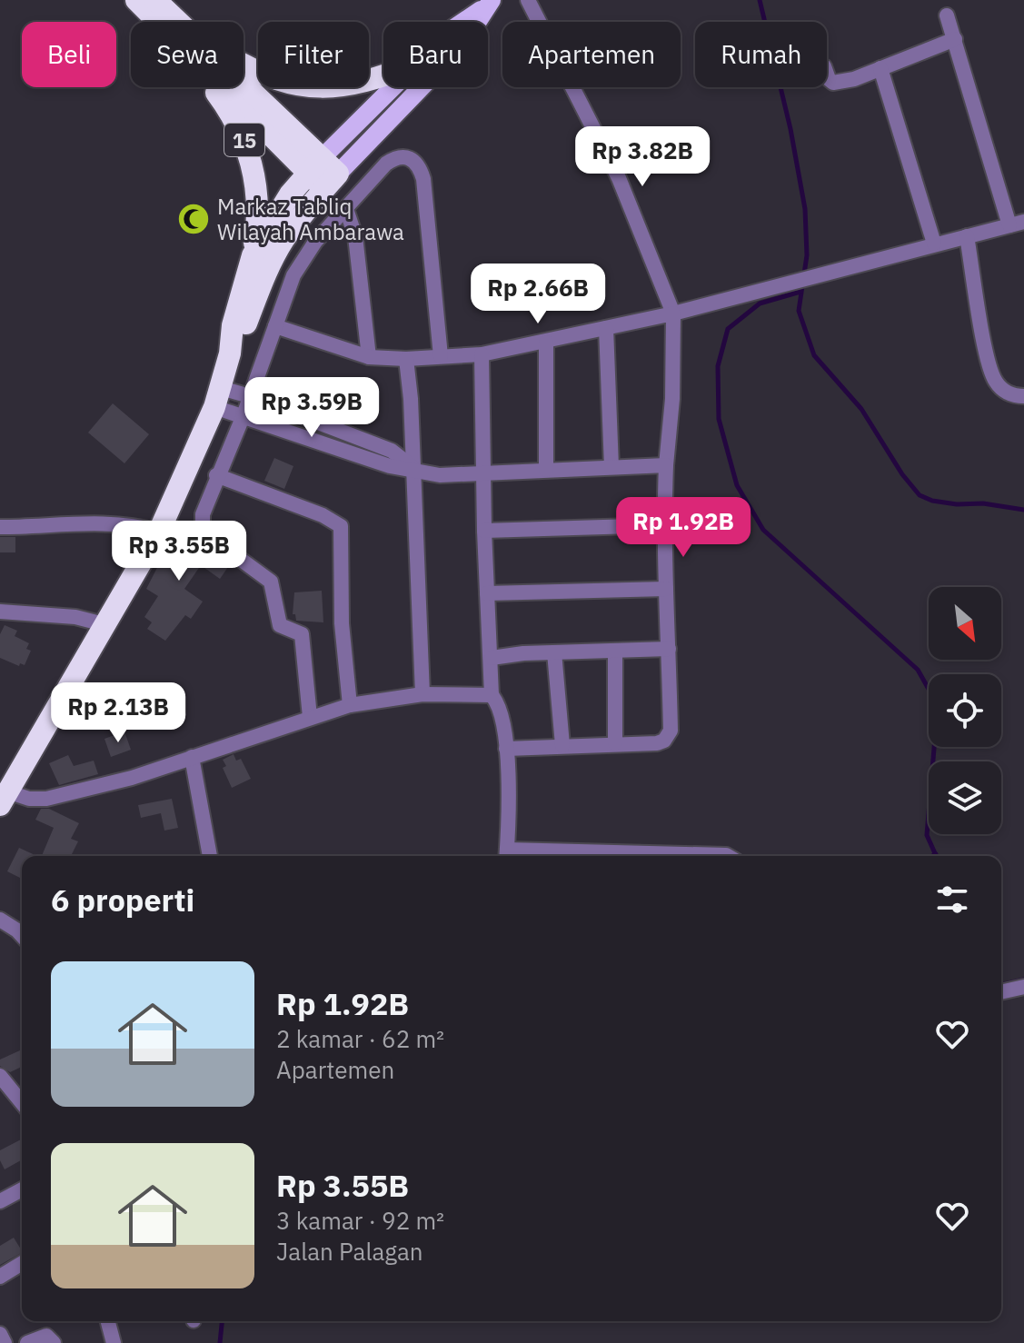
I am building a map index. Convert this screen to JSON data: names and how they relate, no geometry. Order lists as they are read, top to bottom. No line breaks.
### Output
{"streets":{"highway":["15"]},"places":{"mosque":["Markaz Tabliq Wilayah Ambarawa"]},"north":"bottom right","page":{"chip":["Beli","Sewa","Filter","Baru","Apartemen","Rumah"],"price":["Rp 3.82B","Rp 2.66B","Rp 3.59B","Rp 1.92B","Rp 3.55B","Rp 2.13B"],"heading":"6 properti","list":[{"name":"Rp 1.92B","note":"2 kamar · 62 m² · Apartemen"},{"name":"Rp 3.55B","note":"3 kamar · 92 m² · Jalan Palagan"}]}}
